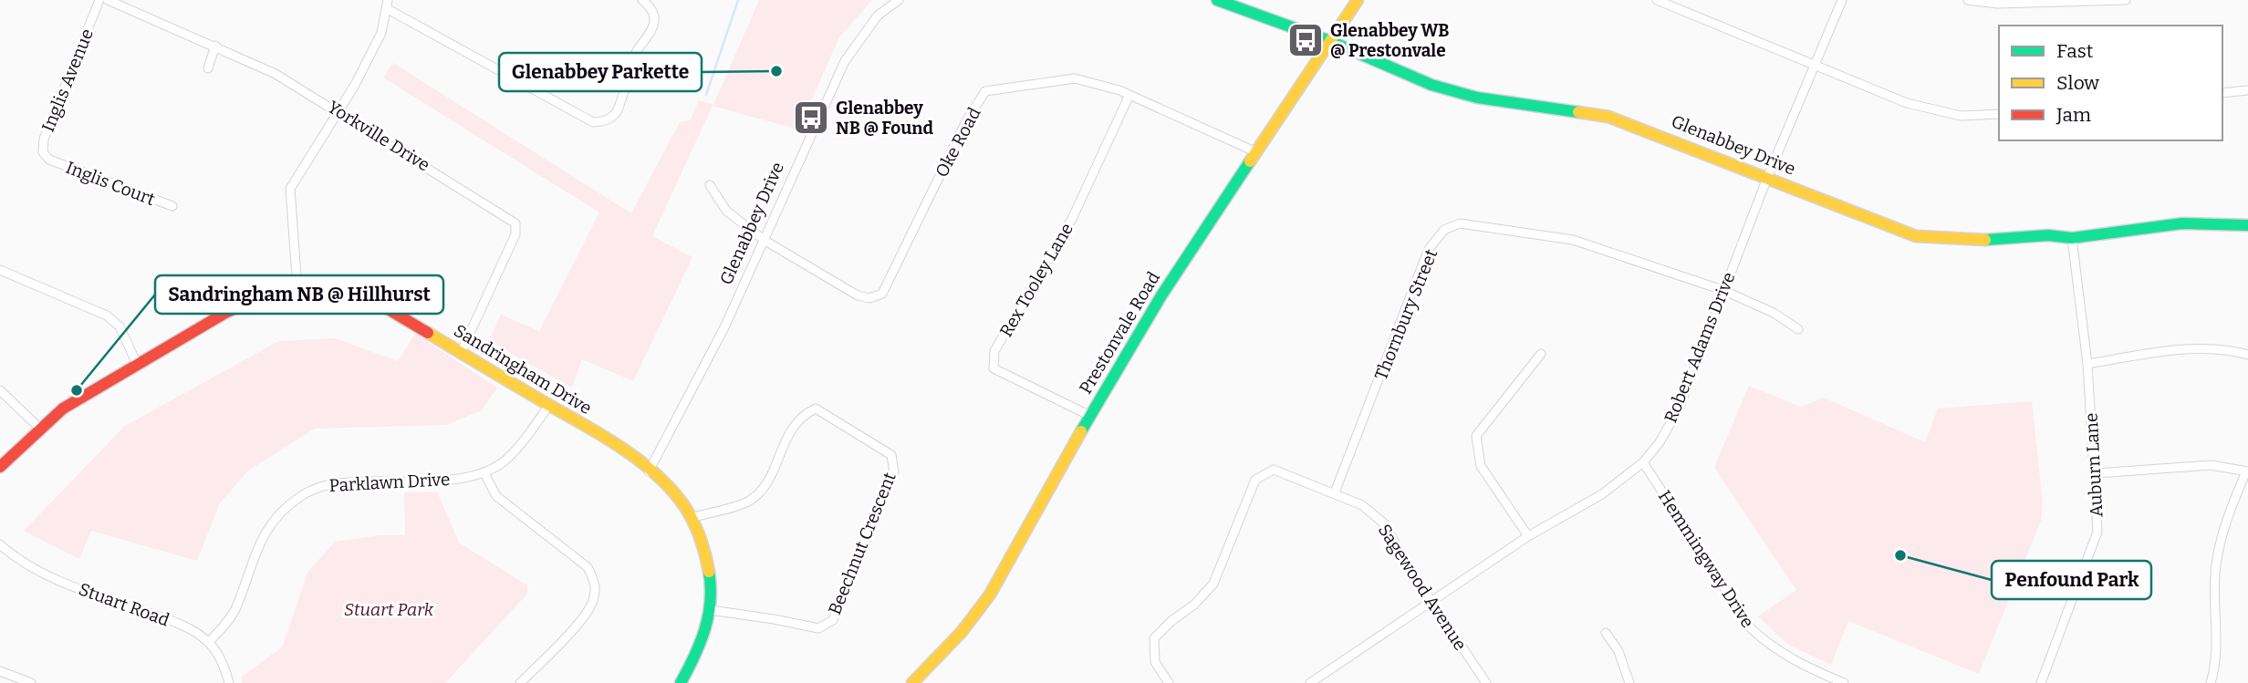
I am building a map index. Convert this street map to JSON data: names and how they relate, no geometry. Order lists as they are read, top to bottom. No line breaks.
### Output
{"streets":{"street":["Inglis Avenue","Yorkville Drive","Oke Road","Glenabbey Drive","Inglis Court","Rex Tooley Lane","Thornbury Street","Prestonvale Road","Robert Adams Drive","Sandringham Drive","Auburn Lane","Parklawn Drive","Beechnut Crescent","Hemmingway Drive","Sagewood Avenue","Stuart Road"]},"crossings":[["Inglis Avenue","Inglis Court"],["Yorkville Drive","Sandringham Drive"],["Oke Road","Glenabbey Drive"],["Oke Road","Rex Tooley Lane"],["Oke Road","Prestonvale Road"],["Glenabbey Drive","Prestonvale Road"],["Glenabbey Drive","Robert Adams Drive"],["Glenabbey Drive","Sandringham Drive"],["Glenabbey Drive","Auburn Lane"],["Rex Tooley Lane","Prestonvale Road"],["Thornbury Street","Robert Adams Drive"],["Thornbury Street","Sagewood Avenue"],["Robert Adams Drive","Hemmingway Drive"],["Robert Adams Drive","Sagewood Avenue"],["Sandringham Drive","Parklawn Drive"],["Sandringham Drive","Beechnut Crescent"],["Parklawn Drive","Stuart Road"]],"parks":["Stuart Park"],"places":{"bus stop":["Glenabbey WB @ Prestonvale","Glenabbey NB @ Found"],"other":["Glenabbey Parkette","Sandringham NB @ Hillhurst","Penfound Park"]},"legend":["Fast","Slow","Jam"]}
